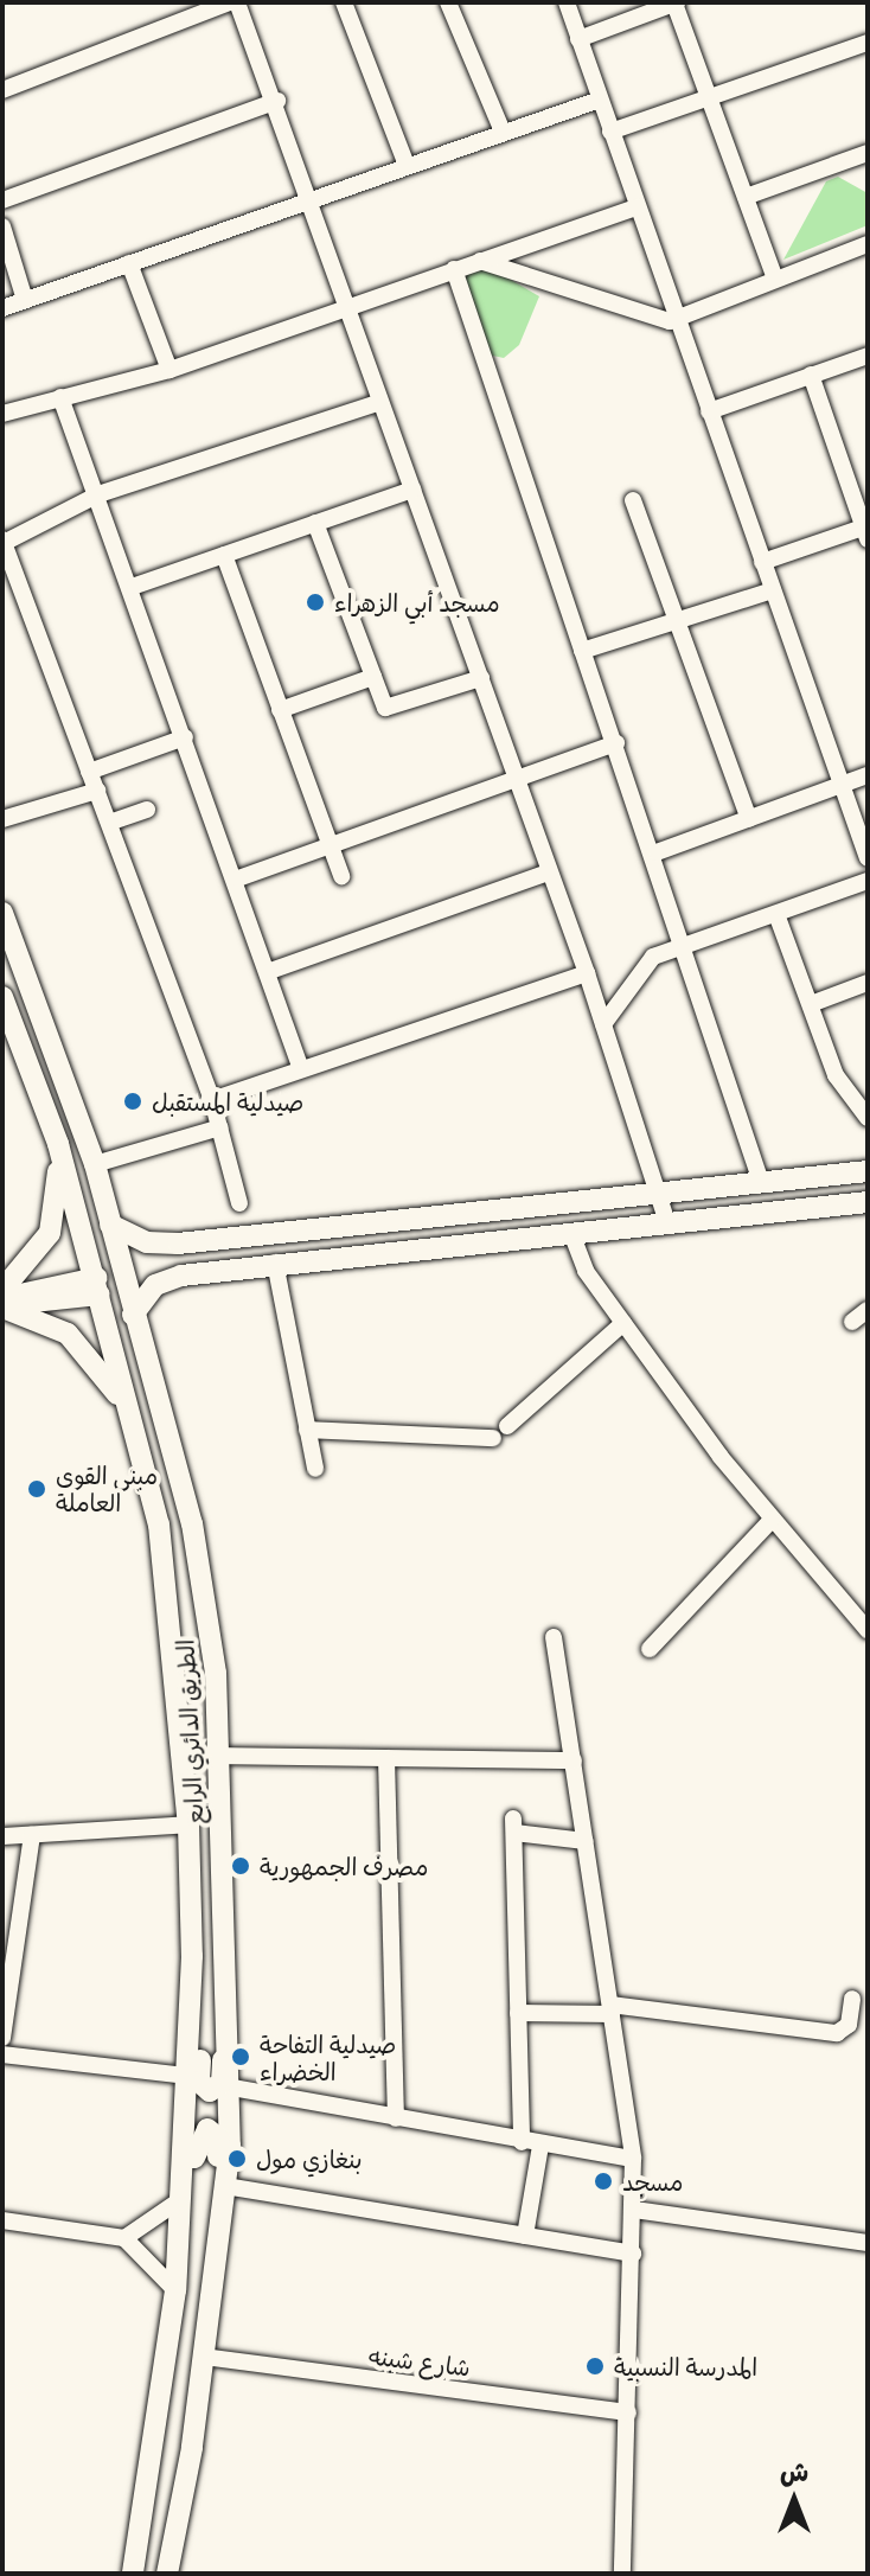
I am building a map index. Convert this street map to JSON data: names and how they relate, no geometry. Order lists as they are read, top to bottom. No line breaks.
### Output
{"streets":{"main road":["الطريق الدائري الرابع"],"street":["شارع شبنه"]},"crossings":[["الطريق الدائري الرابع","شارع شبنه"]],"places":["مسجد أبي الزهراء","صيدلية المستقبل","مبنى القوى العاملة","مصرف الجمهورية","صيدلية التفاحة الخضراء","بنغازي مول","مسجد","المدرسة النسبية"],"north":"top"}
